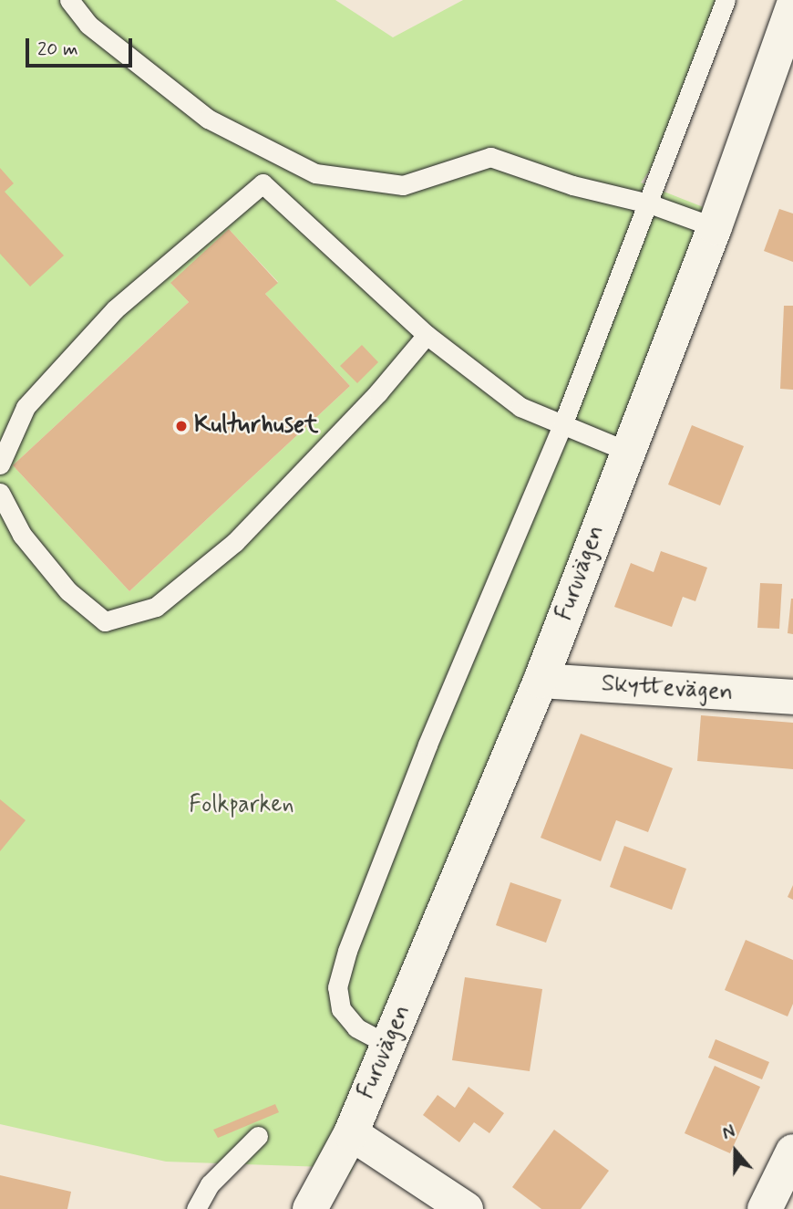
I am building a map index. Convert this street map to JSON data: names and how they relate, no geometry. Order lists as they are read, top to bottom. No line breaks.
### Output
{"streets":{"street":["Furuvägen","Skyttevägen"]},"crossings":[["Furuvägen","Skyttevägen"]],"parks":["Folkparken"],"places":["Kulturhuset"],"scale_bar":"20 m","north":"top"}
